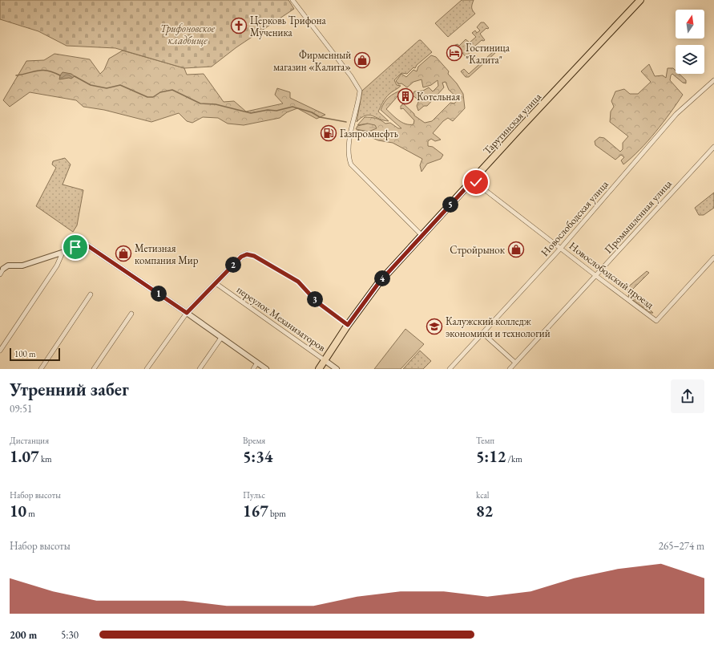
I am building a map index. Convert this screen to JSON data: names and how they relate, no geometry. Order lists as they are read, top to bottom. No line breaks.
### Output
{"streets":{"main road":["Тарутинская улица"],"street":["Промышленная улица","Новослободская улица","Новослободский проезд","переулок Механизаторов"]},"crossings":[["Тарутинская улица","Новослободский проезд"],["Тарутинская улица","переулок Механизаторов"],["Промышленная улица","Новослободский проезд"],["Новослободская улица","Новослободский проезд"]],"parks":["Трифоновское кладбище"],"places":{"church":["Церковь Трифона Мученика"],"hotel":["Гостиница \"Калита\""],"shop":["Фирменный магазин «Калита»","Стройрынок","Метизная компания Мир"],"building":["Котельная"],"fuel station":["Газпромнефть"],"school or university":["Калужский колледж экономики и технологий"]},"scale_bar":"100 m","north":"top","page":{"pins":["5","2","4","1","3"],"scale":"100 m","heading":["Утренний забег","09:51"],"stats":[["Дистанция","1.07 km"],["Время","5:34"],["Темп","5:12 /km"],["Набор высоты","10 m"],["Пульс","167 bpm"],["kcal","82"]],"chart":["Набор высоты","265–274 m"],"list":[{"name":"200 m","note":"5:30"}]}}
